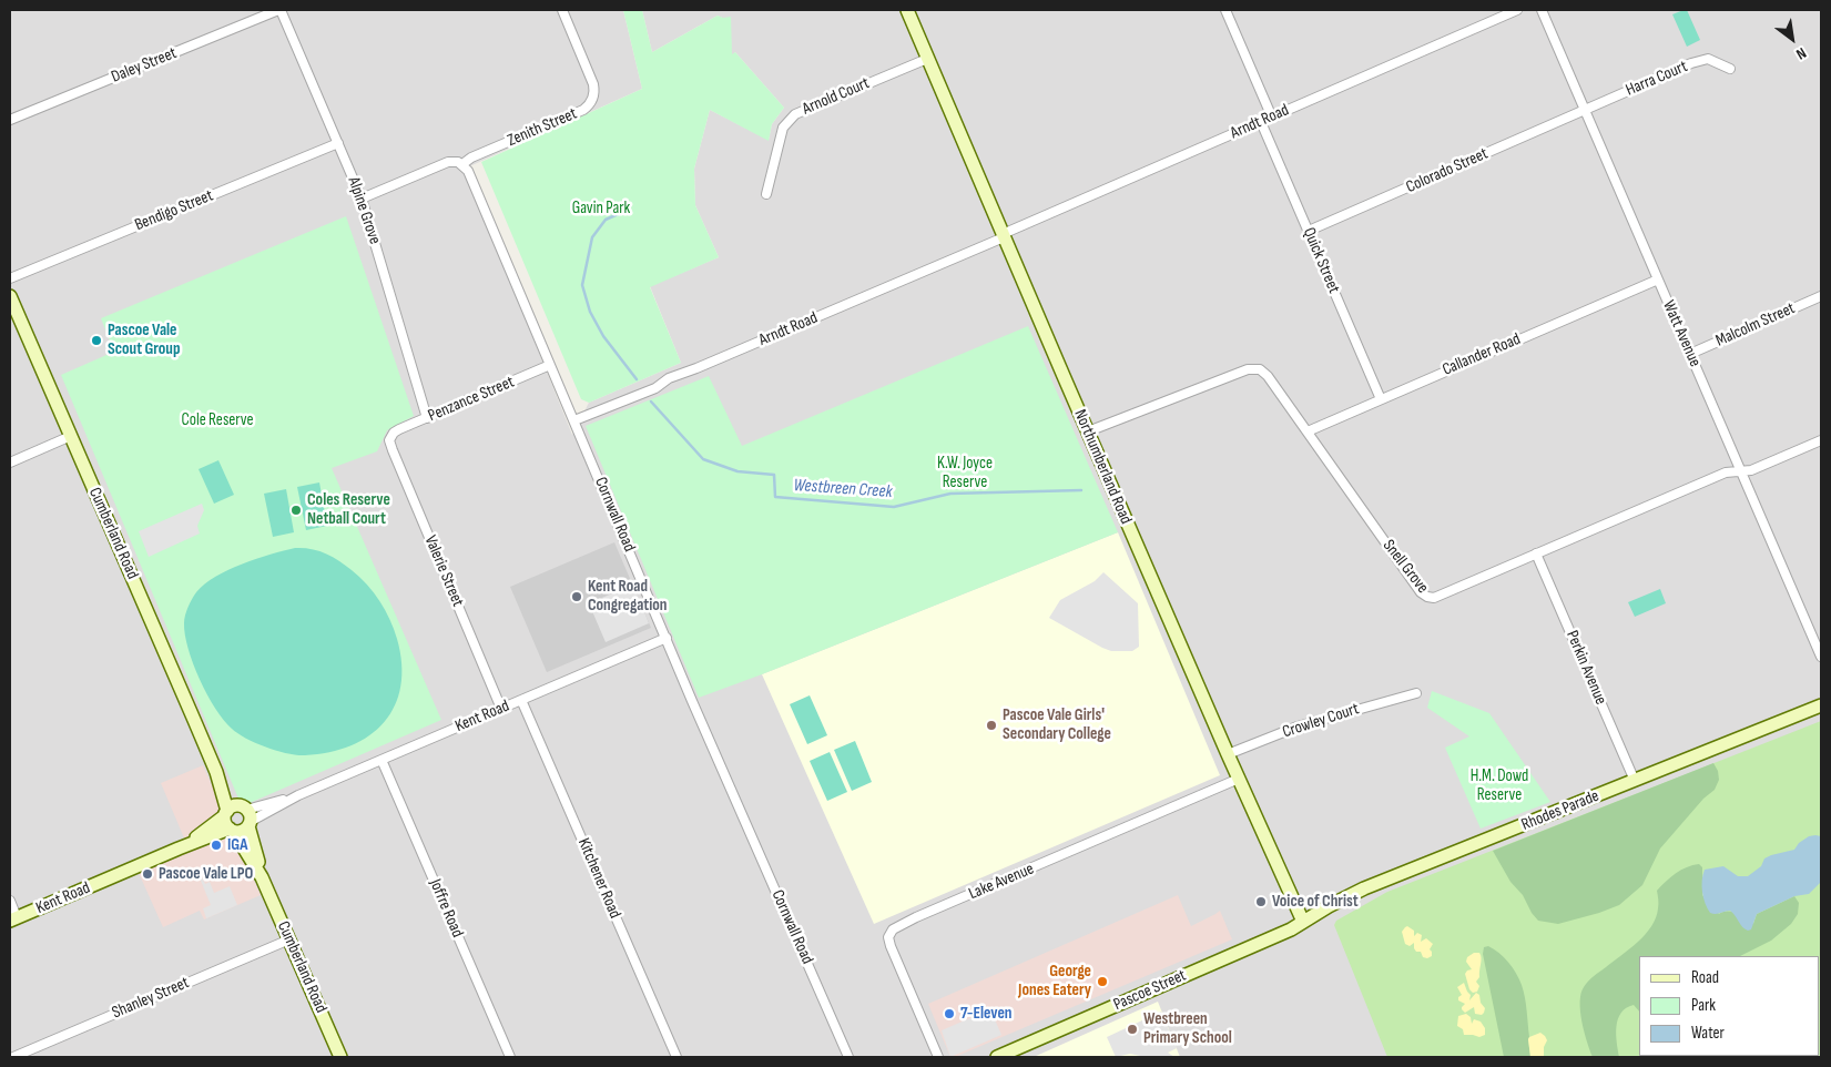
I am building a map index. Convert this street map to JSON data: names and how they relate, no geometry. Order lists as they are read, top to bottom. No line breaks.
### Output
{"streets":{"main road":["Northumberland Road","Cumberland Road","Kent Road","Rhodes Parade","Pascoe Street"],"street":["Daley Street","Harra Court","Arnold Court","Arndt Road","Zenith Street","Colorado Street","Bendigo Street","Alpine Grove","Quick Street","Malcolm Street","Watt Avenue","Callander Road","Penzance Street","Cornwall Road","Snell Grove","Valerie Street","Perkin Avenue","Crowley Court","Kitchener Road","Lake Avenue","Joffre Road","Shanley Street"]},"crossings":[["Daley Street","Alpine Grove"],["Harra Court","Colorado Street"],["Harra Court","Watt Avenue"],["Arnold Court","Northumberland Road"],["Arndt Road","Quick Street"],["Arndt Road","Northumberland Road"],["Arndt Road","Cornwall Road"],["Zenith Street","Cornwall Road"],["Colorado Street","Quick Street"],["Colorado Street","Watt Avenue"],["Bendigo Street","Alpine Grove"],["Alpine Grove","Penzance Street"],["Quick Street","Callander Road"],["Malcolm Street","Watt Avenue"],["Watt Avenue","Callander Road"],["Watt Avenue","Snell Grove"],["Callander Road","Snell Grove"],["Penzance Street","Cornwall Road"],["Penzance Street","Valerie Street"],["Northumberland Road","Snell Grove"],["Northumberland Road","Crowley Court"],["Northumberland Road","Rhodes Parade"],["Northumberland Road","Lake Avenue"],["Northumberland Road","Pascoe Street"],["Cornwall Road","Kent Road"],["Cumberland Road","Kent Road"],["Cumberland Road","Shanley Street"],["Snell Grove","Perkin Avenue"],["Valerie Street","Kent Road"],["Perkin Avenue","Rhodes Parade"],["Kent Road","Kitchener Road"],["Kent Road","Joffre Road"],["Rhodes Parade","Pascoe Street"]],"water":["Westbreen Creek"],"parks":["Gavin Park","Cole Reserve","K.W. Joyce Reserve","H.M. Dowd Reserve"],"places":["Pascoe Vale Scout Group","Coles Reserve Netball Court","Kent Road Congregation","Pascoe Vale Girls' Secondary College","IGA","Pascoe Vale LPO","Voice of Christ","George Jones Eatery","7-Eleven","Westbreen Primary School"],"legend":["Road","Park","Water"],"north":"bottom right"}
